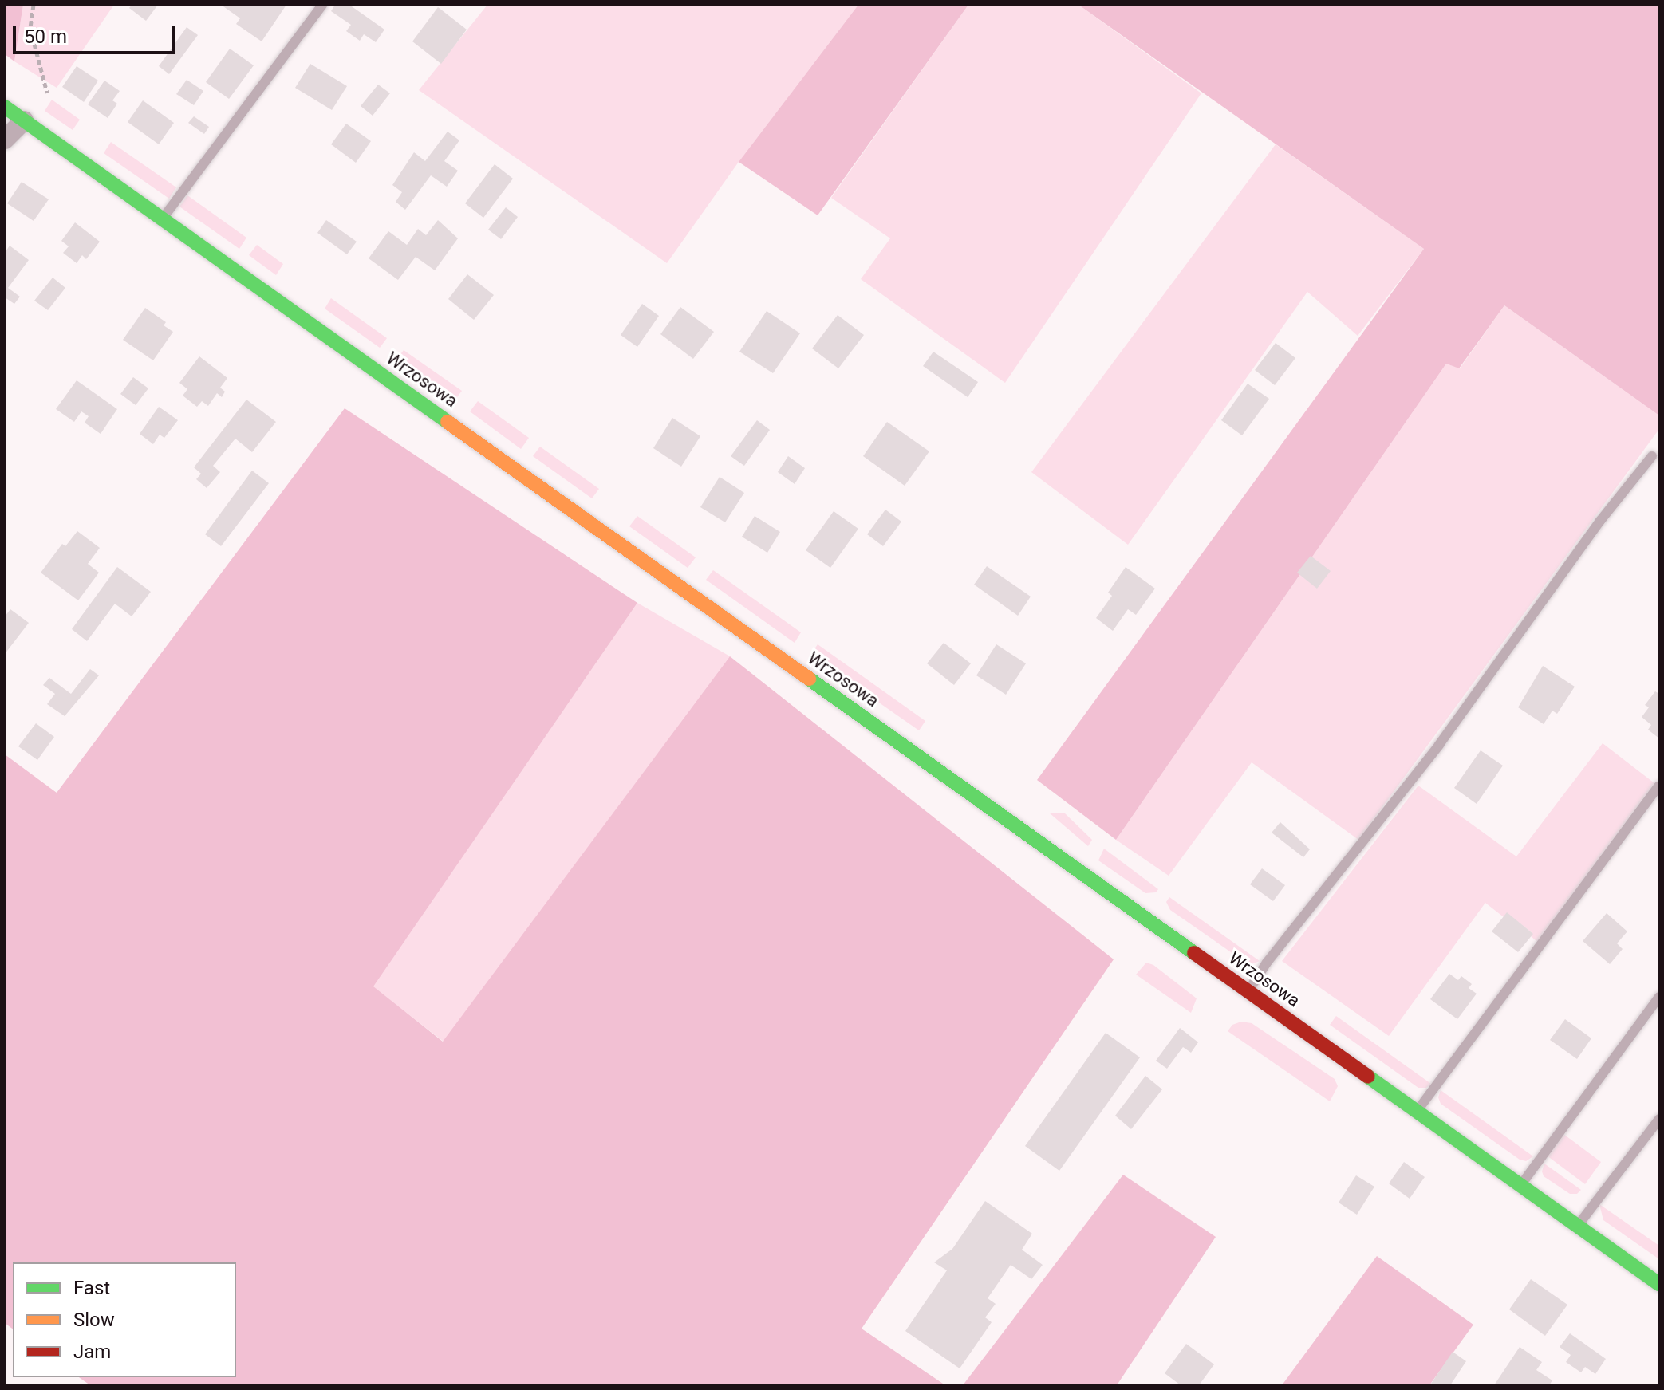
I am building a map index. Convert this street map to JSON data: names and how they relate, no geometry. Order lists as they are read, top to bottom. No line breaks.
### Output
{"streets":{"main road":["Wrzosowa"]},"legend":["Fast","Slow","Jam"],"scale_bar":"50 m"}
